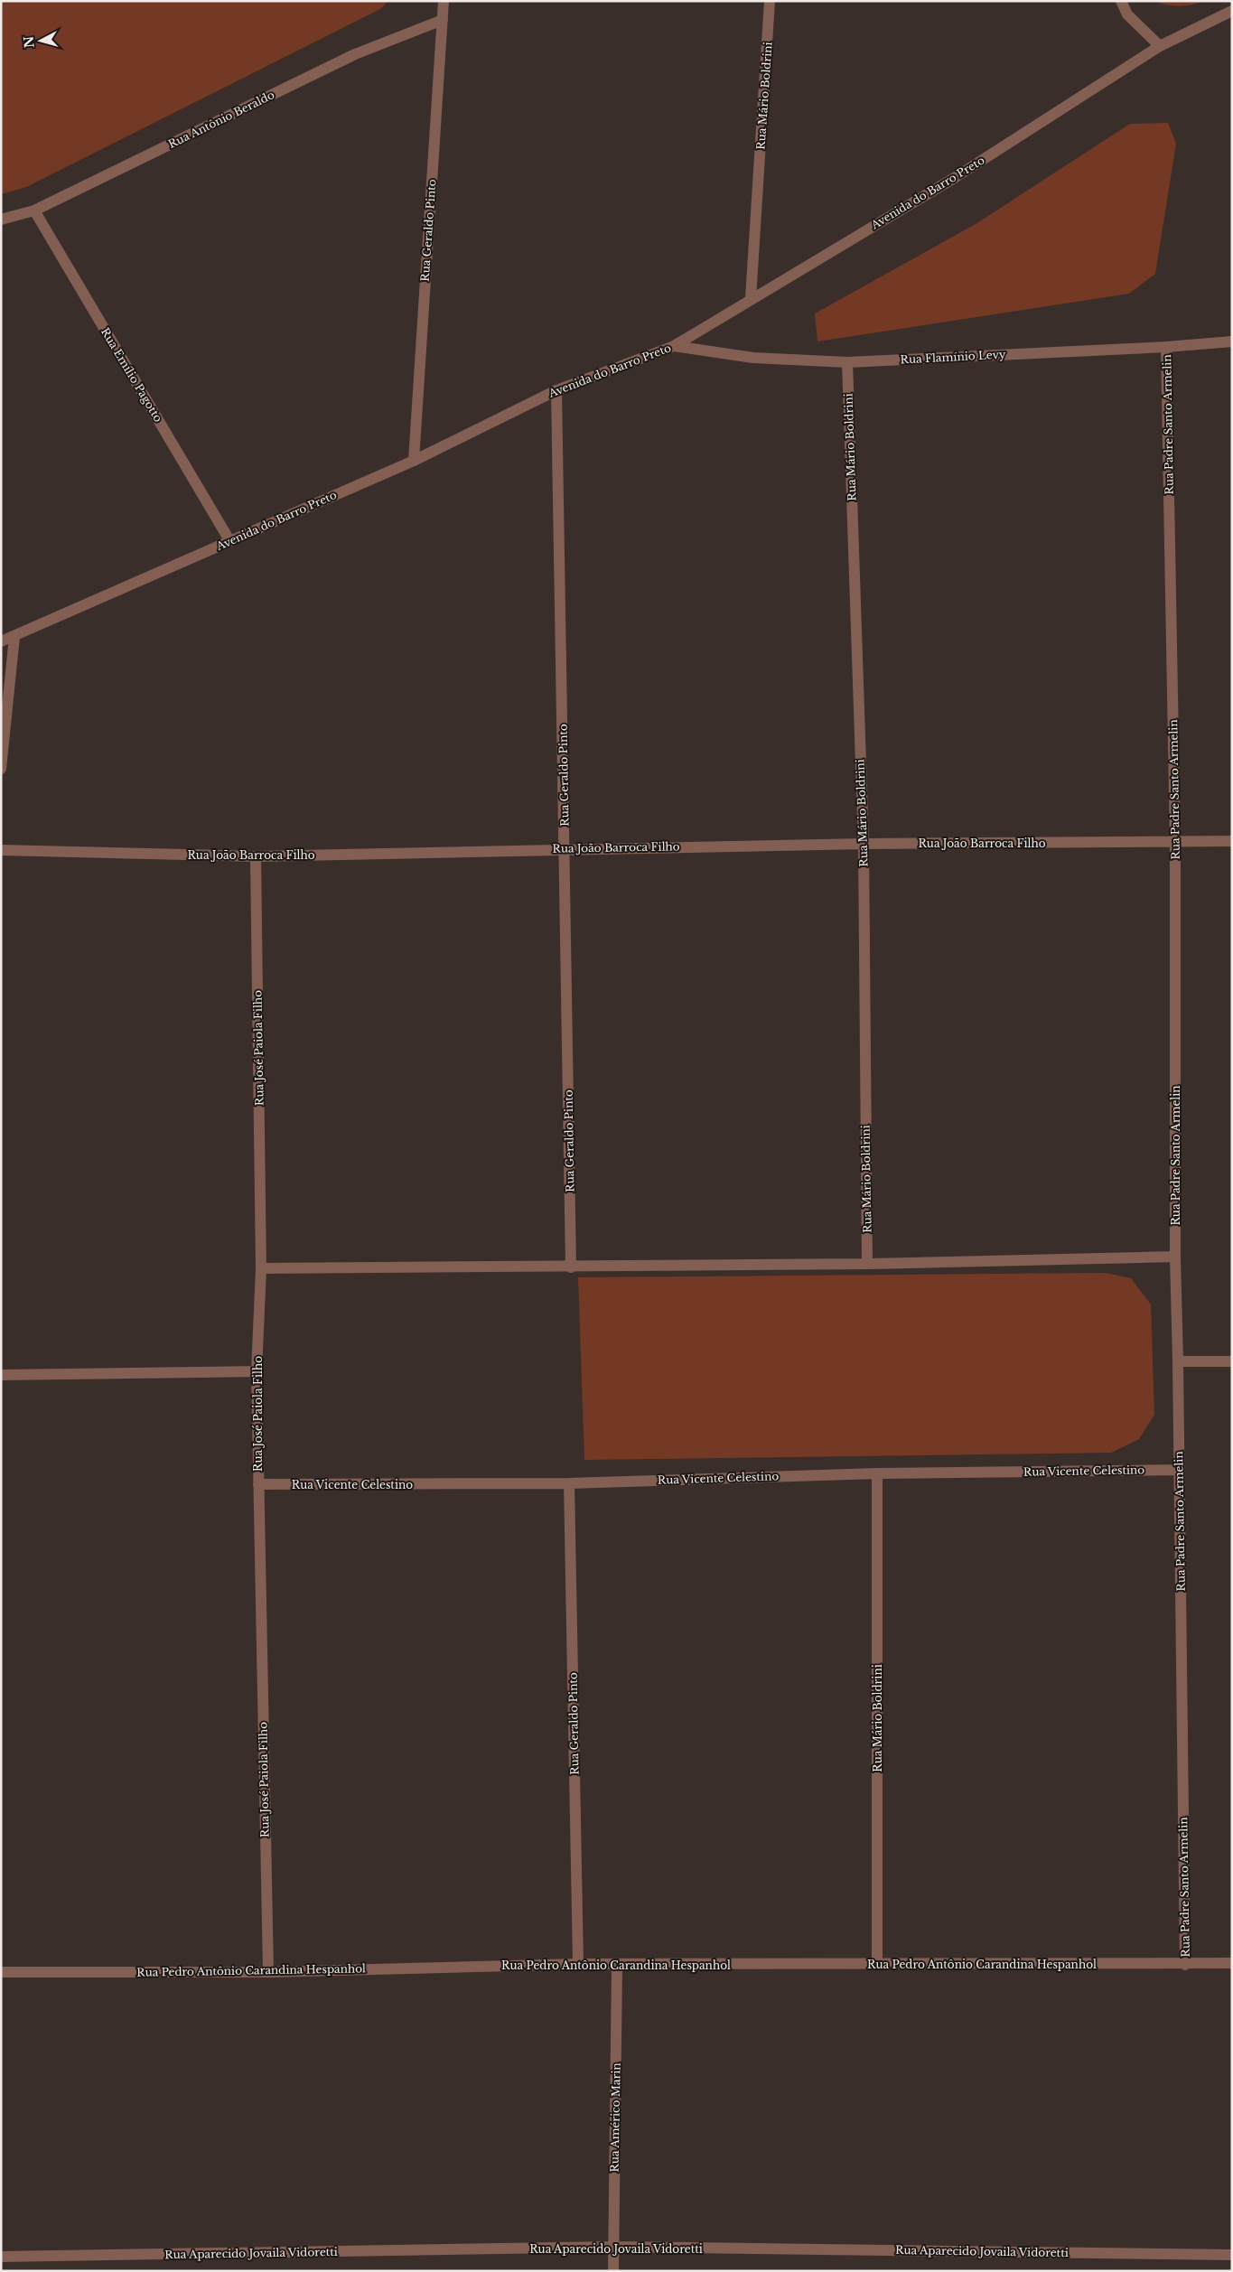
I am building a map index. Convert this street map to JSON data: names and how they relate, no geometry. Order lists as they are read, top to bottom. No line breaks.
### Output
{"streets":{"street":["Rua Mário Boldrini","Rua Antônio Beraldo","Avenida do Barro Preto","Rua Geraldo Pinto","Rua Flamínio Levy","Rua Emílio Pagotto","Rua Padre Santo Armelin","Rua João Barroca Filho","Rua José Paiola Filho","Rua Vicente Celestino","Rua Pedro Antônio Carandina Hespanhol","Rua Américo Marin","Rua Aparecido Jovaila Vidoretti"]},"crossings":[["Rua Mário Boldrini","Avenida do Barro Preto"],["Rua Mário Boldrini","Rua Flamínio Levy"],["Rua Mário Boldrini","Rua João Barroca Filho"],["Rua Mário Boldrini","Rua Vicente Celestino"],["Rua Mário Boldrini","Rua Pedro Antônio Carandina Hespanhol"],["Rua Antônio Beraldo","Rua Geraldo Pinto"],["Rua Antônio Beraldo","Rua Emílio Pagotto"],["Avenida do Barro Preto","Rua Geraldo Pinto"],["Avenida do Barro Preto","Rua Flamínio Levy"],["Avenida do Barro Preto","Rua Emílio Pagotto"],["Rua Geraldo Pinto","Rua João Barroca Filho"],["Rua Geraldo Pinto","Rua Vicente Celestino"],["Rua Geraldo Pinto","Rua Pedro Antônio Carandina Hespanhol"],["Rua Flamínio Levy","Rua Padre Santo Armelin"],["Rua Padre Santo Armelin","Rua João Barroca Filho"],["Rua Padre Santo Armelin","Rua Vicente Celestino"],["Rua Padre Santo Armelin","Rua Pedro Antônio Carandina Hespanhol"],["Rua João Barroca Filho","Rua José Paiola Filho"],["Rua José Paiola Filho","Rua Vicente Celestino"],["Rua José Paiola Filho","Rua Pedro Antônio Carandina Hespanhol"],["Rua Pedro Antônio Carandina Hespanhol","Rua Américo Marin"],["Rua Américo Marin","Rua Aparecido Jovaila Vidoretti"]],"north":"left"}
